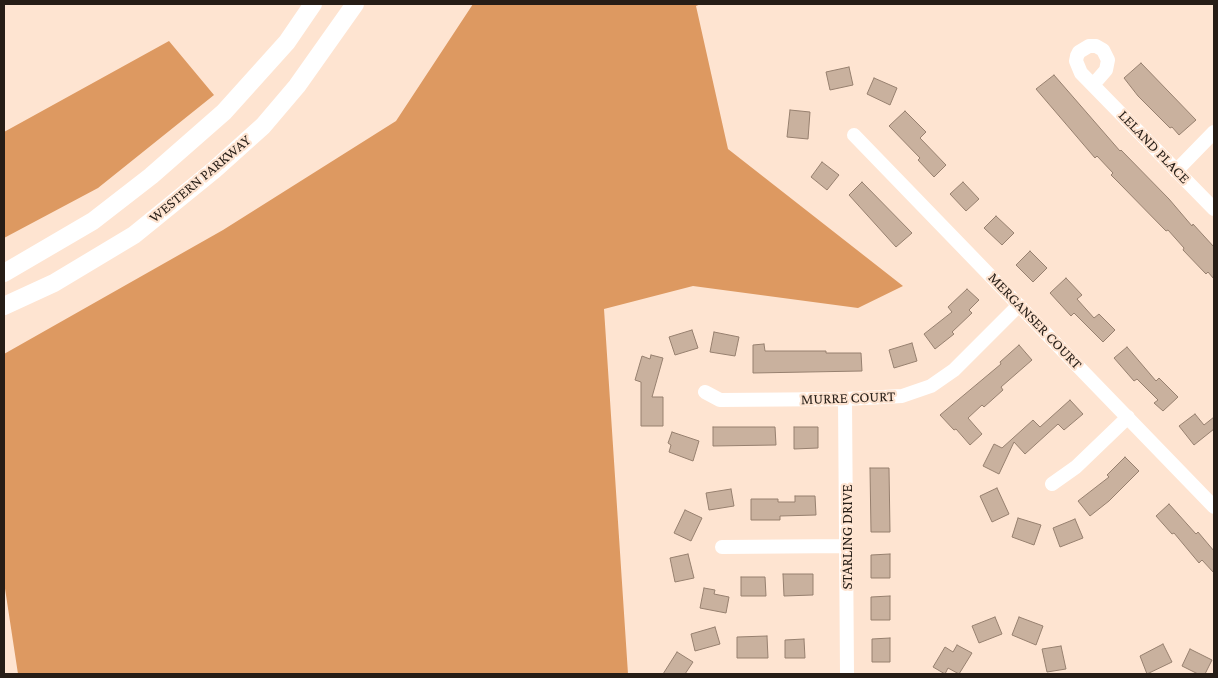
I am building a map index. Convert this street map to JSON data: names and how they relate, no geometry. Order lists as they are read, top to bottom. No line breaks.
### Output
{"streets":{"main road":["WESTERN PARKWAY"],"street":["LELAND PLACE","MERGANSER COURT","MURRE COURT","STARLING DRIVE"]},"crossings":[["MERGANSER COURT","MURRE COURT"],["MURRE COURT","STARLING DRIVE"]]}
